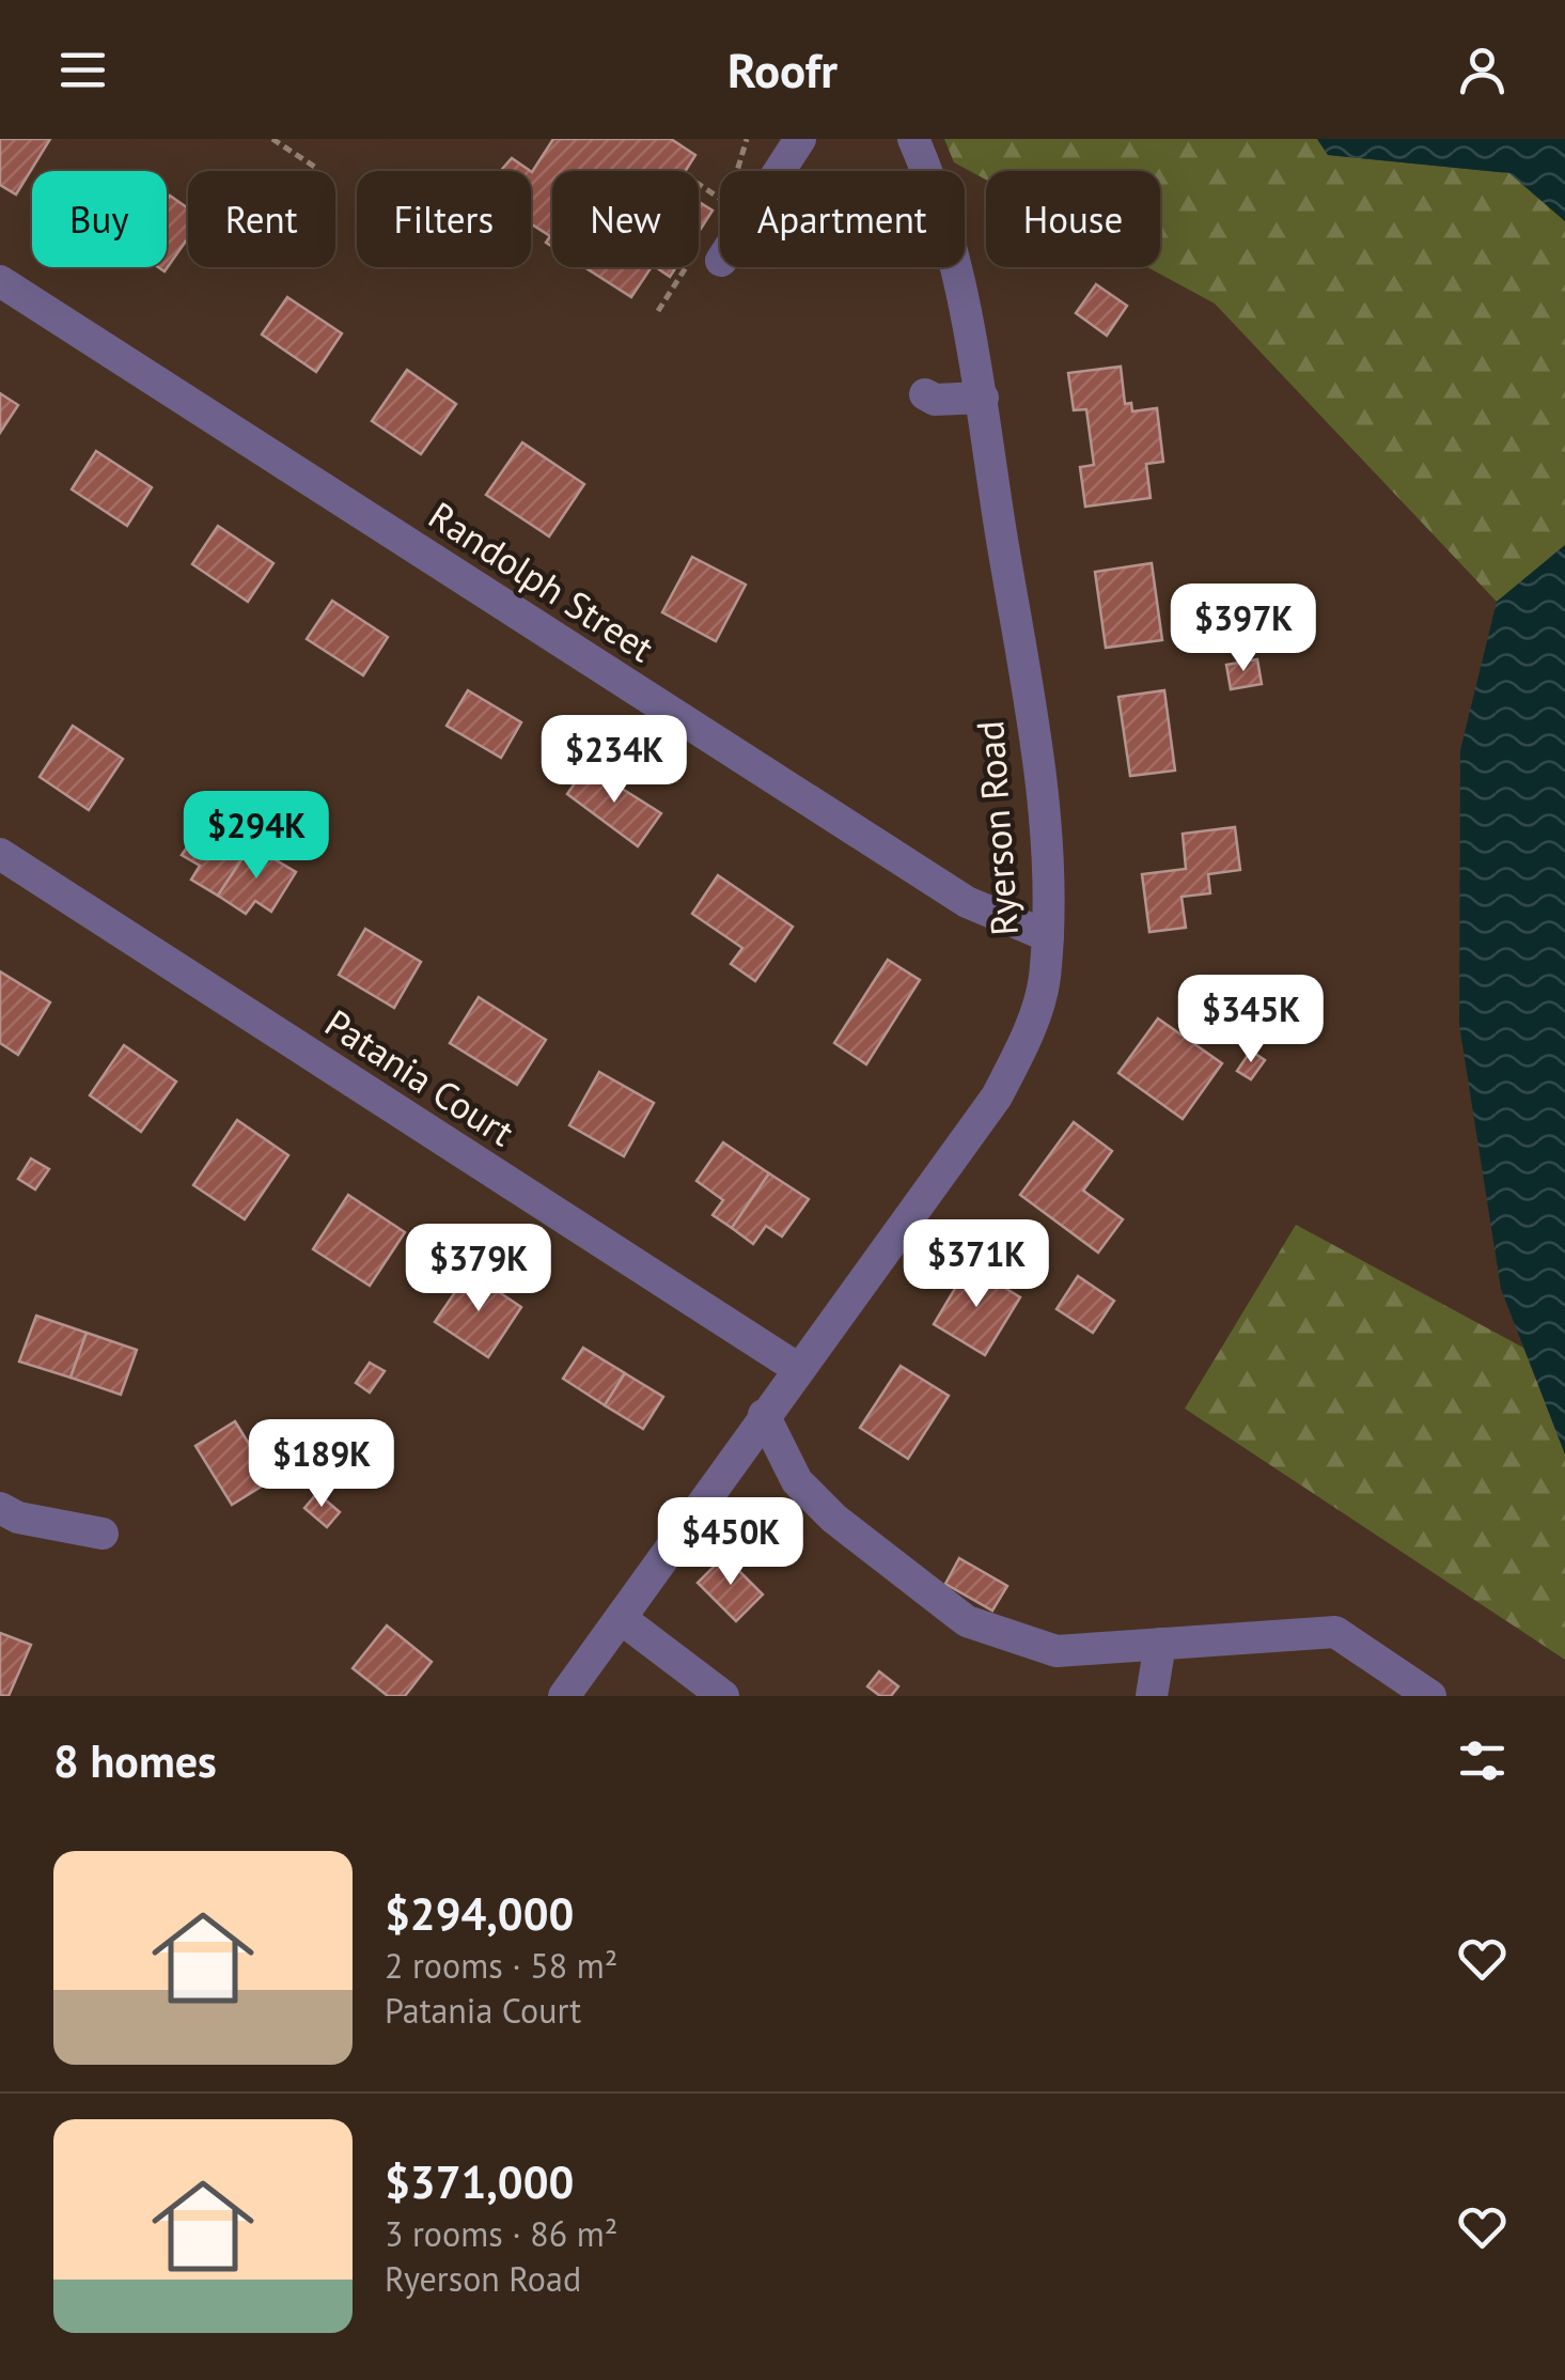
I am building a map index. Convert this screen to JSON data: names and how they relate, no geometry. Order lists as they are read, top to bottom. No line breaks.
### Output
{"streets":{"street":["Randolph Street","Ryerson Road","Patania Court"]},"crossings":[["Randolph Street","Ryerson Road"],["Ryerson Road","Patania Court"]],"page":{"header":"Roofr","chip":["Buy","Rent","Filters","New","Apartment","House"],"price":["$397K","$234K","$294K","$345K","$371K","$379K","$189K","$450K"],"heading":"8 homes","list":[{"name":"$294,000","note":"2 rooms · 58 m² · Patania Court"},{"name":"$371,000","note":"3 rooms · 86 m² · Ryerson Road"}]}}
